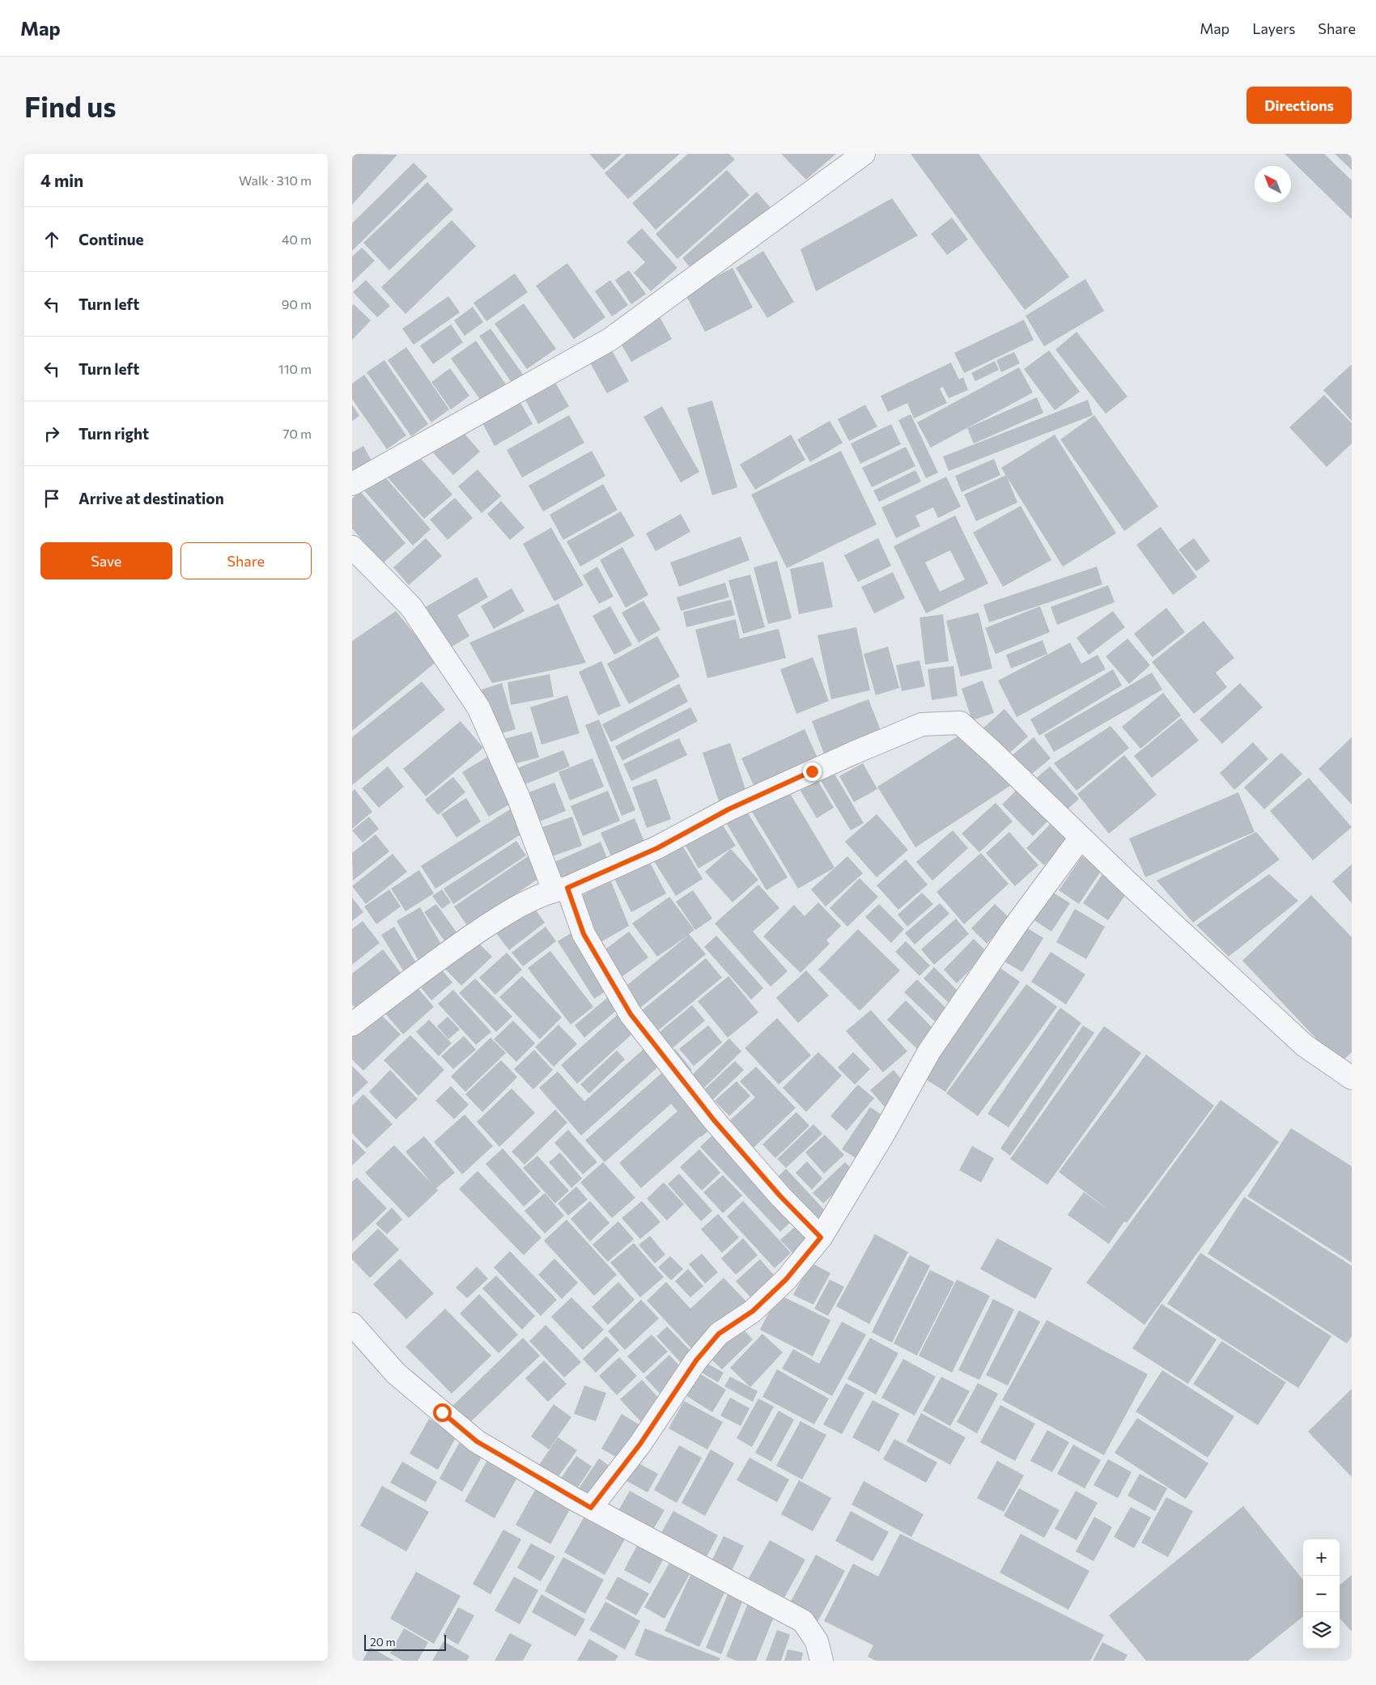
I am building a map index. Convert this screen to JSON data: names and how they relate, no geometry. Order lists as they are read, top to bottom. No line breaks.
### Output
{"scale_bar":"20 m","north":"top left","page":{"header":"Map","nav":["Map","Layers","Share"],"buttons":["Directions",["Save","Share"]],"title":"Find us","heading":["4 min","Walk · 310 m"],"list":[["Continue","40 m"],["Turn left","90 m"],["Turn left","110 m"],["Turn right","70 m"],"Arrive at destination"],"map_buttons":["+","−"],"scale":"20 m"}}
